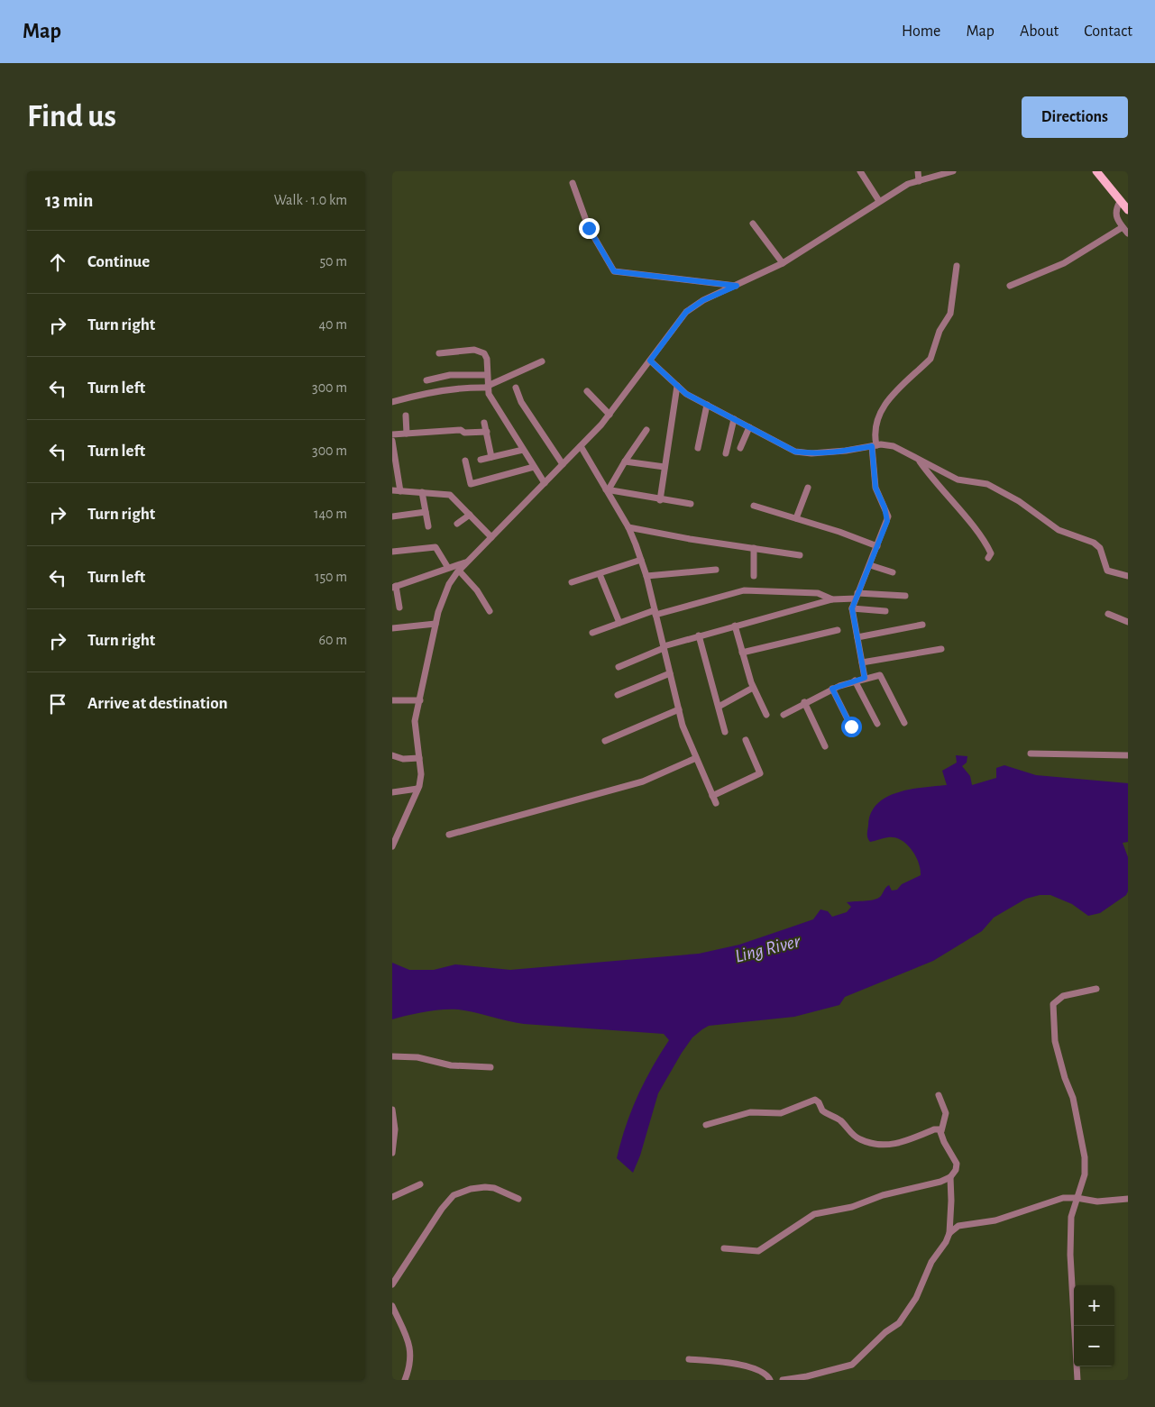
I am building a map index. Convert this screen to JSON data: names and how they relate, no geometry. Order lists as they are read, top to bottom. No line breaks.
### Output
{"water":["Ling River"],"page":{"header":"Map","nav":["Home","Map","About","Contact"],"buttons":"Directions","title":"Find us","heading":["13 min","Walk · 1.0 km"],"list":[["Continue","50 m"],["Turn right","40 m"],["Turn left","300 m"],["Turn left","300 m"],["Turn right","140 m"],["Turn left","150 m"],["Turn right","60 m"],"Arrive at destination"],"map_buttons":["+","−"]}}
